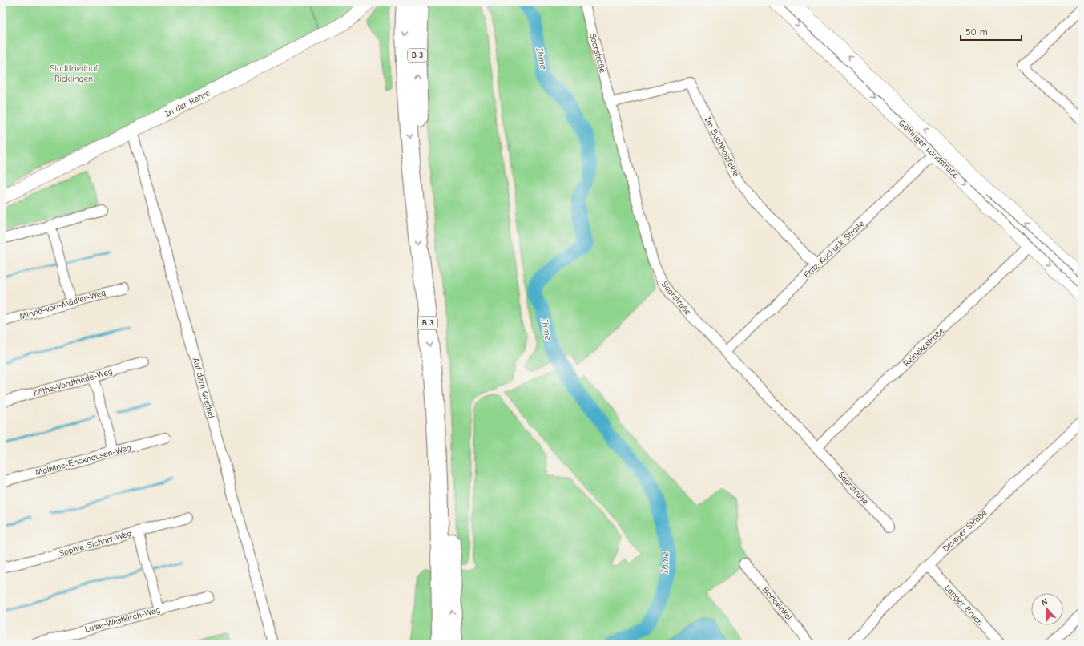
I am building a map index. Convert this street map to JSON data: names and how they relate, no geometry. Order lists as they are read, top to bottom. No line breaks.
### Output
{"streets":{"highway":["B 3"],"street":["Saarstraße","In der Rehre","Im Buchholzfelde","Göttinger Landstraße","Fritz-Kuckuck-Straße","Minna-von-Mädler-Weg","Reinekestraße","Käthe-Vordtriede-Weg","Auf dem Grethel","Malwine-Enckhausen-Weg","Deveser Straße","Sophie-Sichart-Weg","Borkwinkel","Langer Bruch","Luise-Westkirch-Weg"]},"crossings":[["Saarstraße","Im Buchholzfelde"],["Saarstraße","Fritz-Kuckuck-Straße"],["Saarstraße","Reinekestraße"],["In der Rehre","Auf dem Grethel"],["Im Buchholzfelde","Fritz-Kuckuck-Straße"],["Göttinger Landstraße","Fritz-Kuckuck-Straße"],["Göttinger Landstraße","Reinekestraße"],["Deveser Straße","Langer Bruch"]],"water":["Ihme"],"parks":["Stadtfriedhof Ricklingen"],"scale_bar":"50 m","north":"top"}
